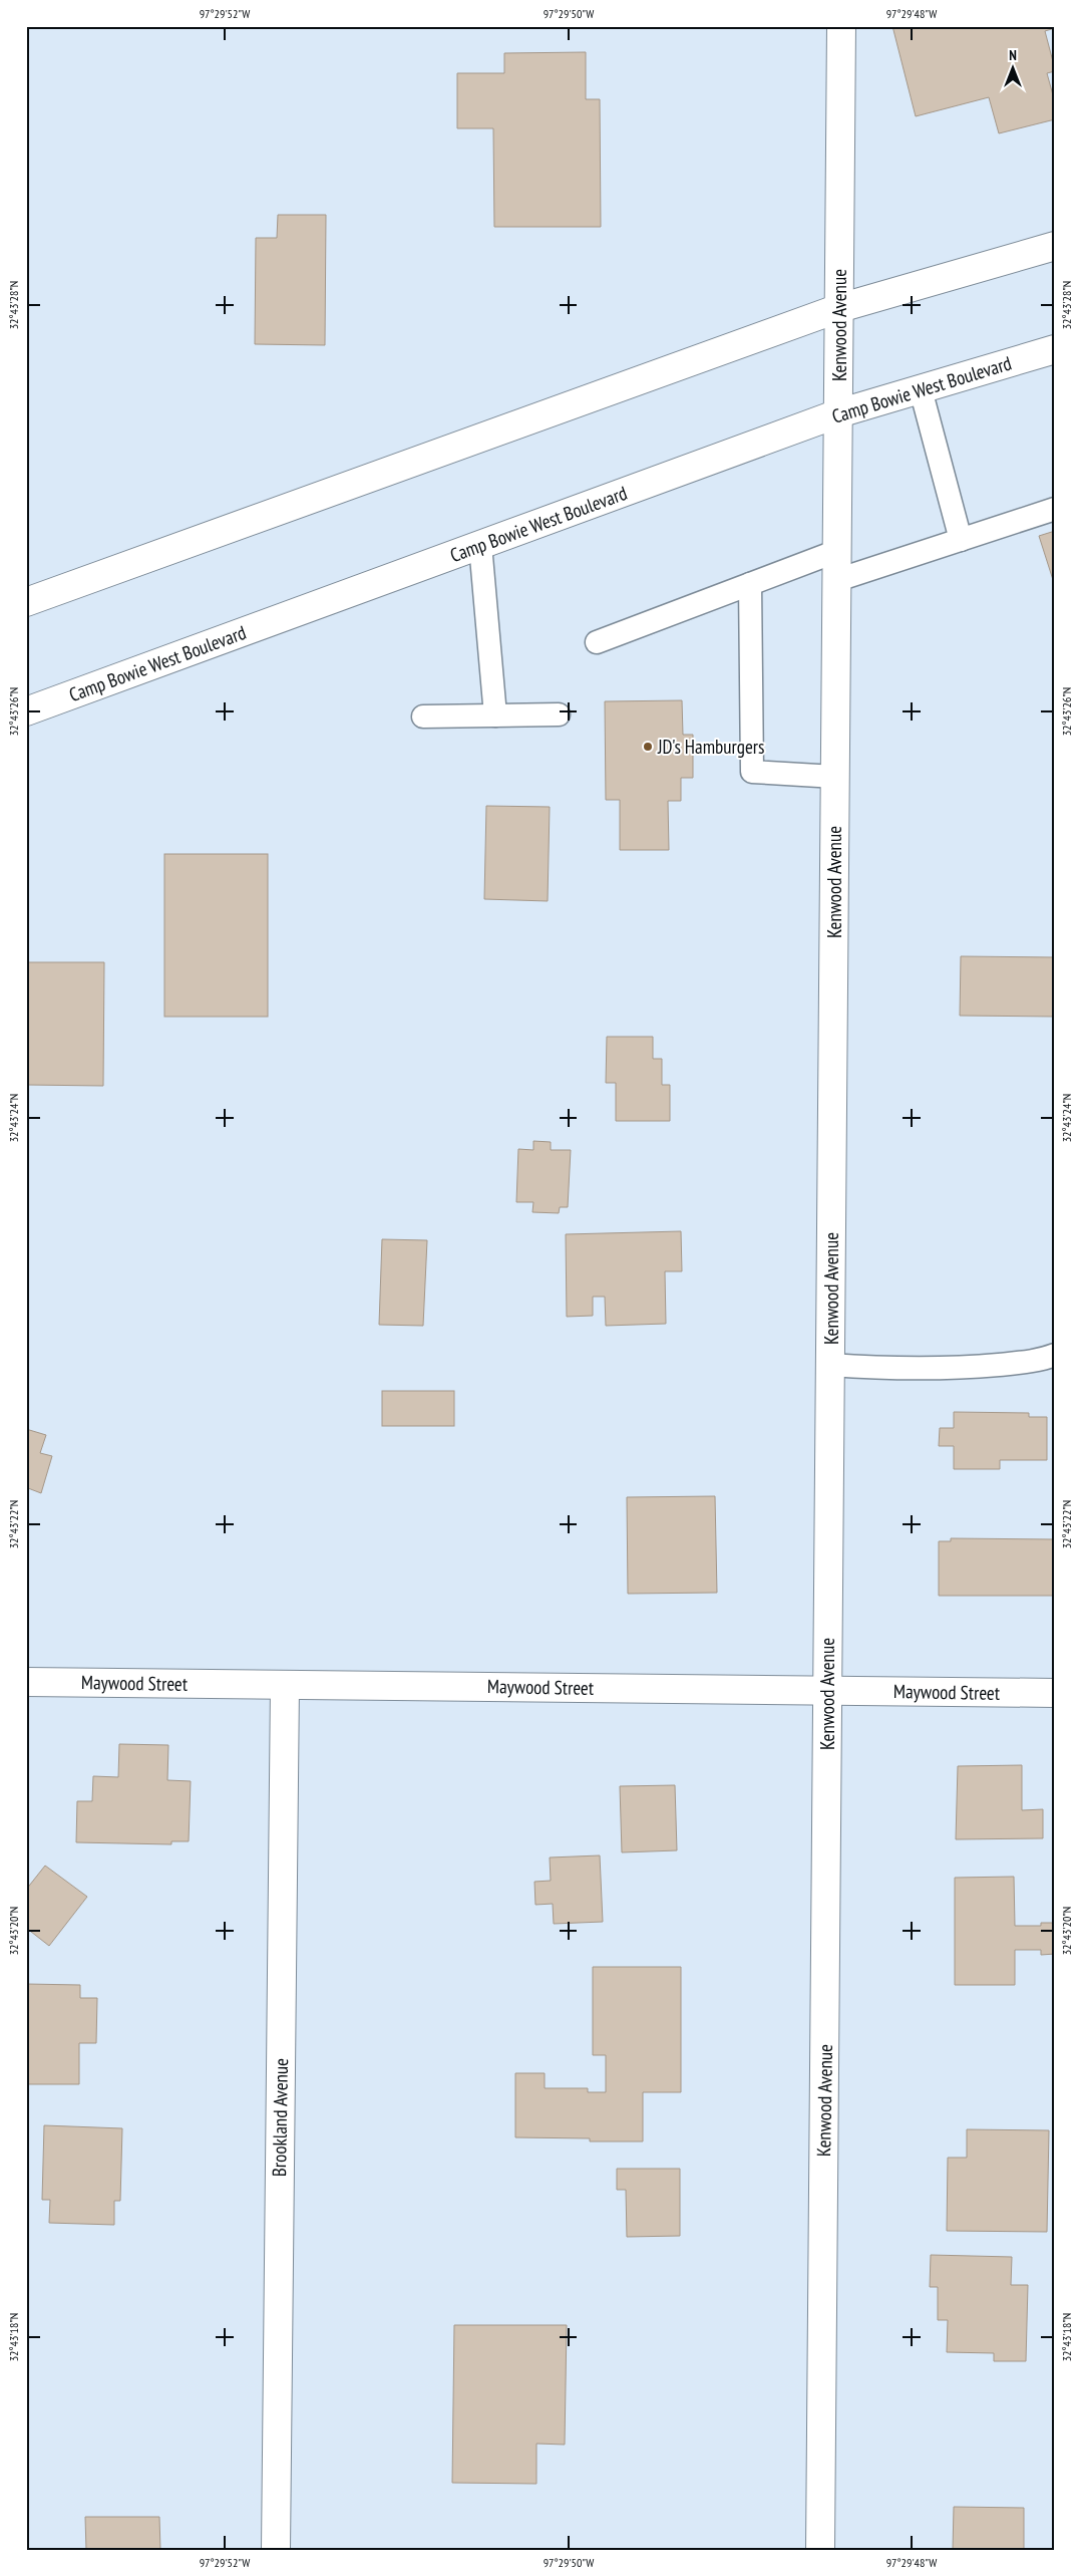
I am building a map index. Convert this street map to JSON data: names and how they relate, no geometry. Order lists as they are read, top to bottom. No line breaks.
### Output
{"streets":{"street":["Kenwood Avenue","Camp Bowie West Boulevard","Maywood Street","Brookland Avenue"]},"crossings":[["Kenwood Avenue","Camp Bowie West Boulevard"],["Kenwood Avenue","Maywood Street"],["Maywood Street","Brookland Avenue"]],"places":["JD's Hamburgers"],"north":"top","coordinates":["97°29'52\"W","97°29'50\"W","97°29'48\"W","32°43'28\"N","32°43'26\"N","32°43'24\"N","32°43'22\"N","32°43'20\"N","32°43'18\"N"]}
